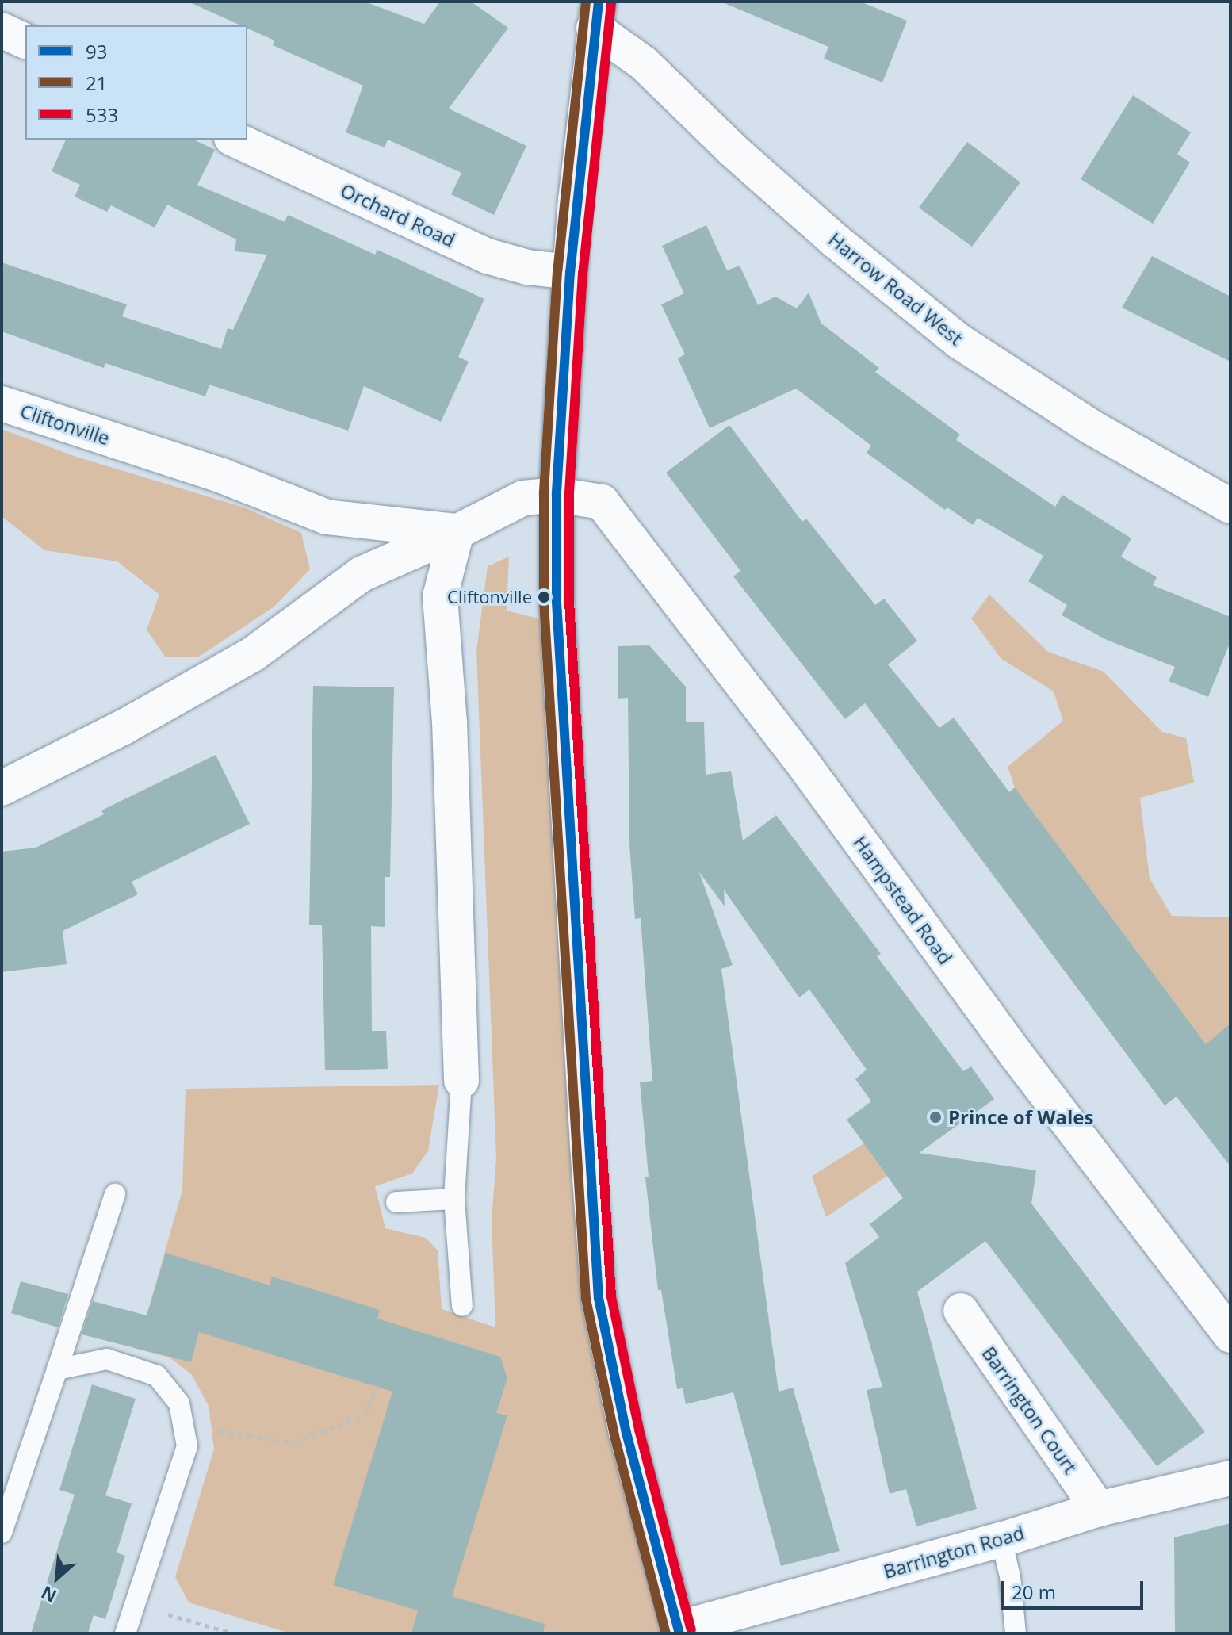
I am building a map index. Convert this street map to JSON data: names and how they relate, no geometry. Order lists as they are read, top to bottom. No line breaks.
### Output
{"streets":{"street":["Orchard Road","Harrow Road West","Cliftonville","Hampstead Road","Barrington Court","Barrington Road"]},"crossings":[["Barrington Court","Barrington Road"]],"places":["Cliftonville","Prince of Wales"],"lines":["transit line 93","transit line 21","transit line 533"],"legend":["93","21","533"],"scale_bar":"20 m","north":"bottom left"}
